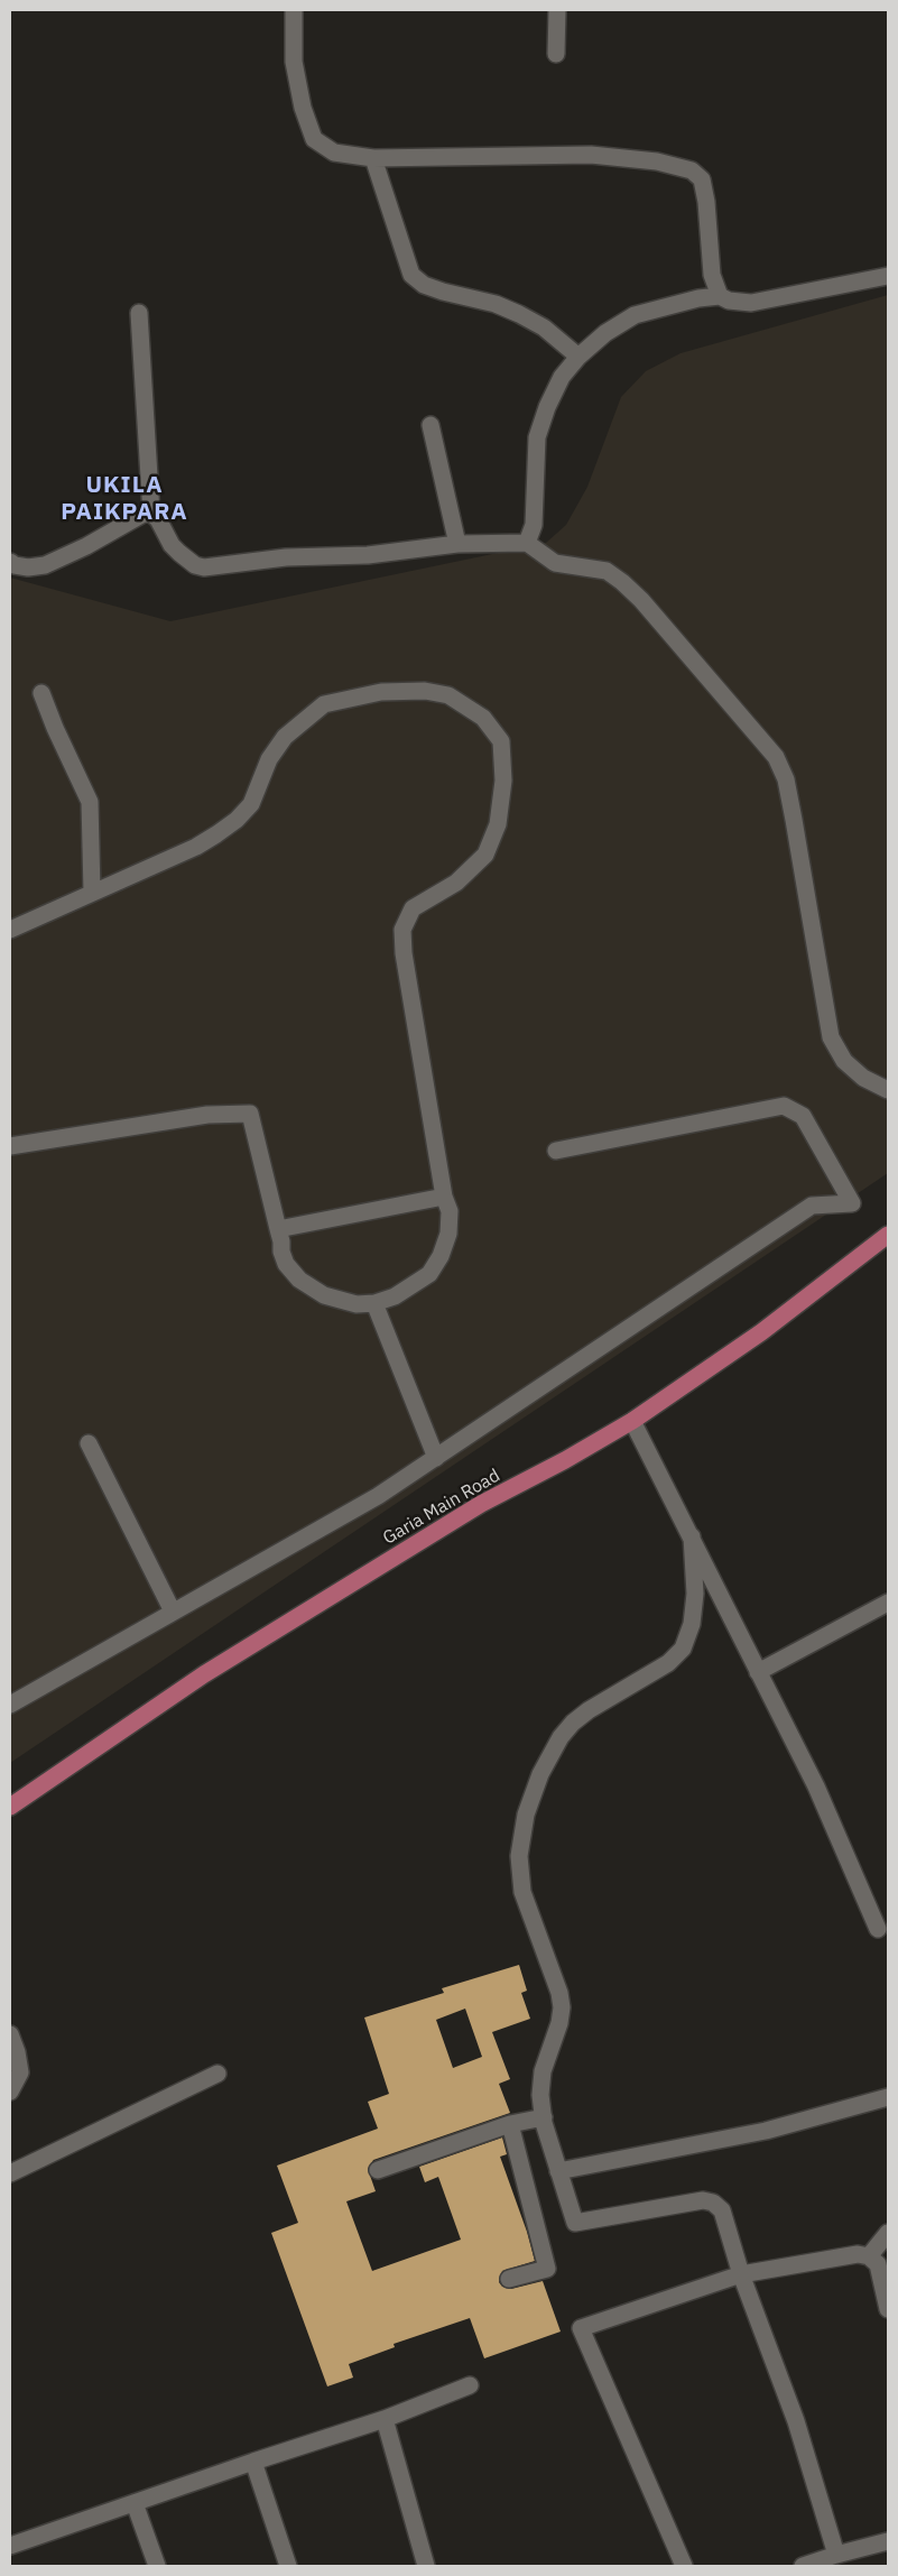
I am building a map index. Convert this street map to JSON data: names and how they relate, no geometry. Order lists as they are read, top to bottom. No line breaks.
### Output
{"streets":{"main road":["Garia Main Road"]},"districts":["UKILA PAIKPARA"]}
